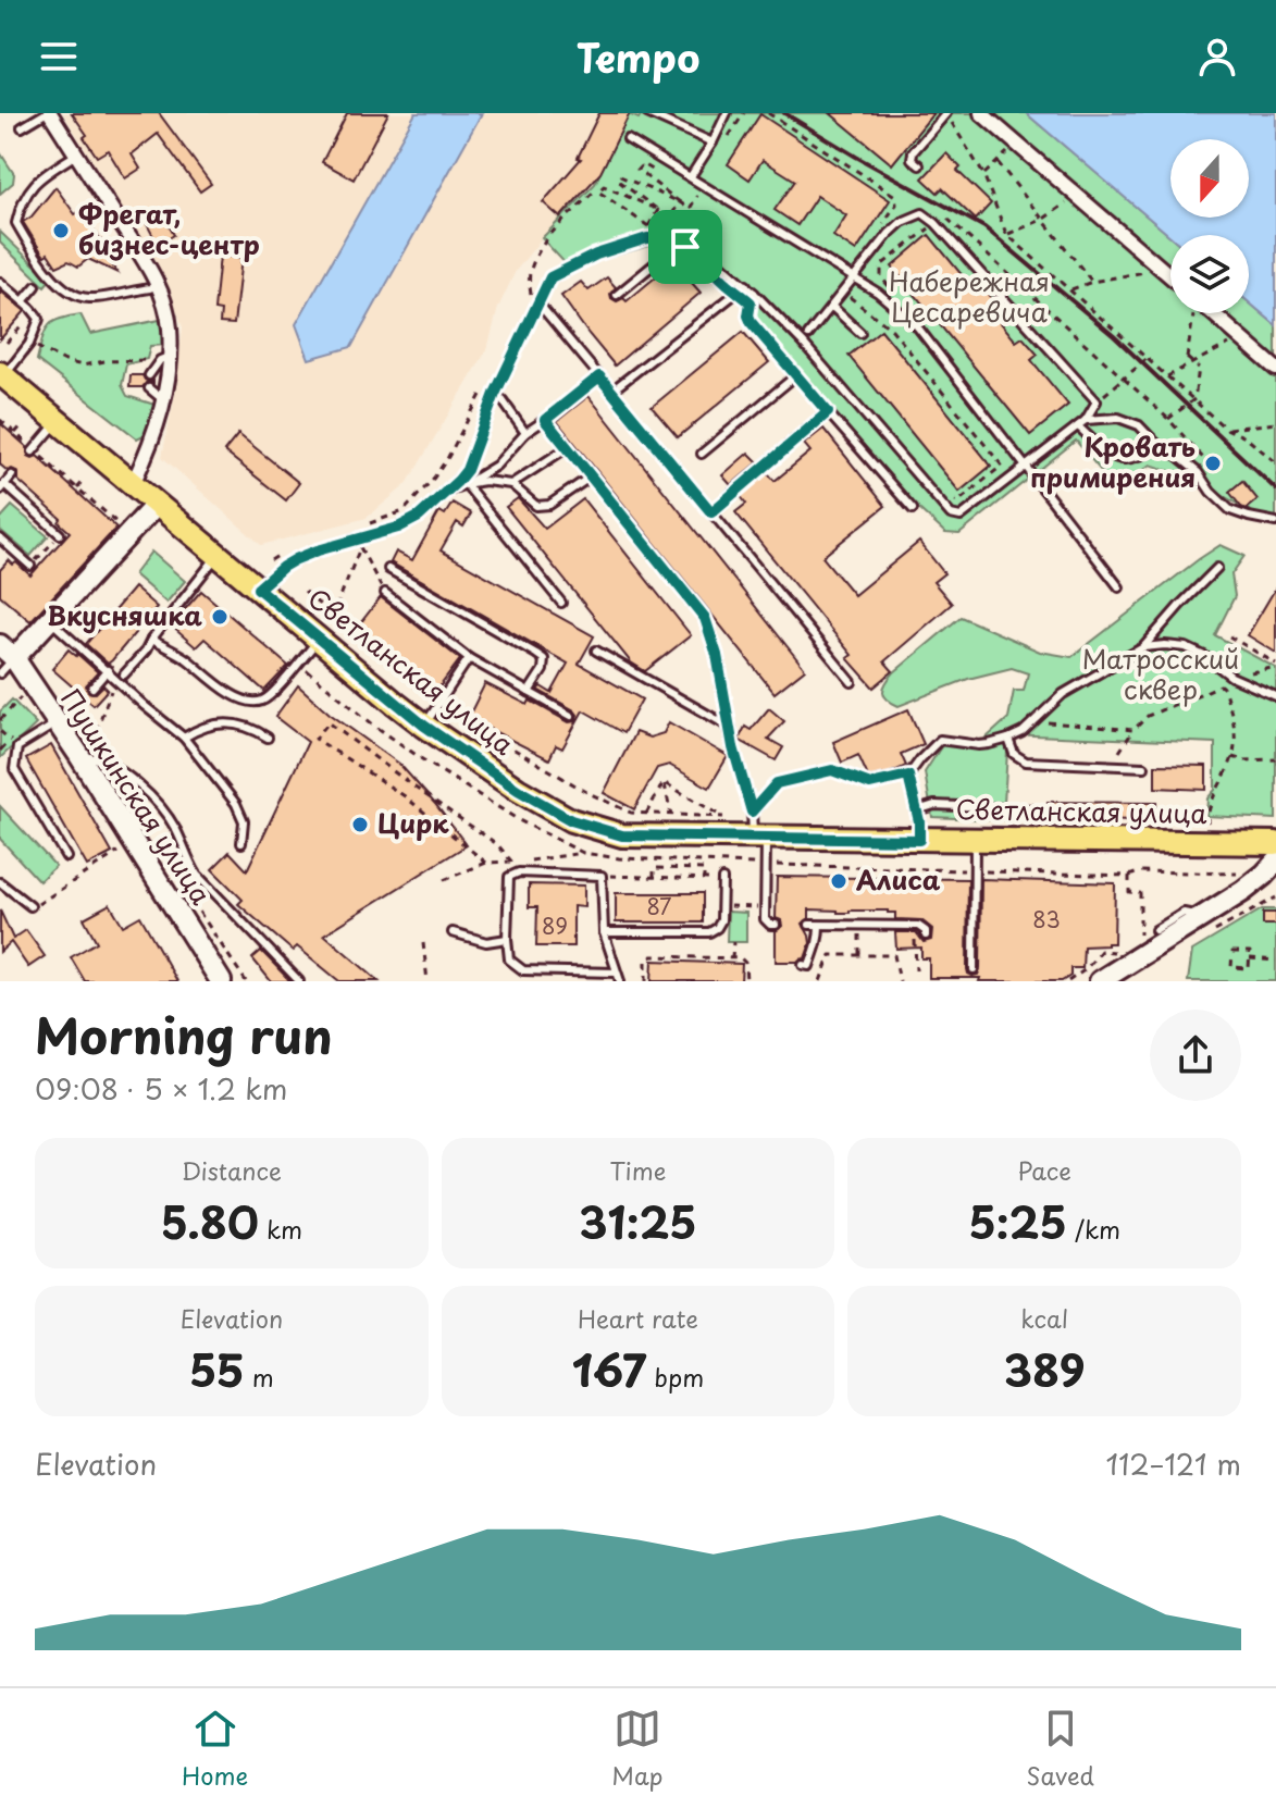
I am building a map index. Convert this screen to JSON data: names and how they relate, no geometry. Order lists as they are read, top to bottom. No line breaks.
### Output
{"streets":{"main road":["Светланская улица"],"street":["Пушкинская улица"]},"parks":["Набережная Цесаревича","Матросский сквер"],"places":["Фрегат, бизнес-центр","Кровать примирения","Вкусняшка","Цирк","Алиса"],"house_numbers":["87","83","89"],"north":"bottom","page":{"header":"Tempo","heading":["Morning run","09:08 · 5 × 1.2 km"],"stats":[["Distance","5.80 km"],["Time","31:25"],["Pace","5:25 /km"],["Elevation","55 m"],["Heart rate","167 bpm"],["kcal","389"]],"chart":["Elevation","112–121 m"],"tabs":["Home","Map","Saved"]}}
